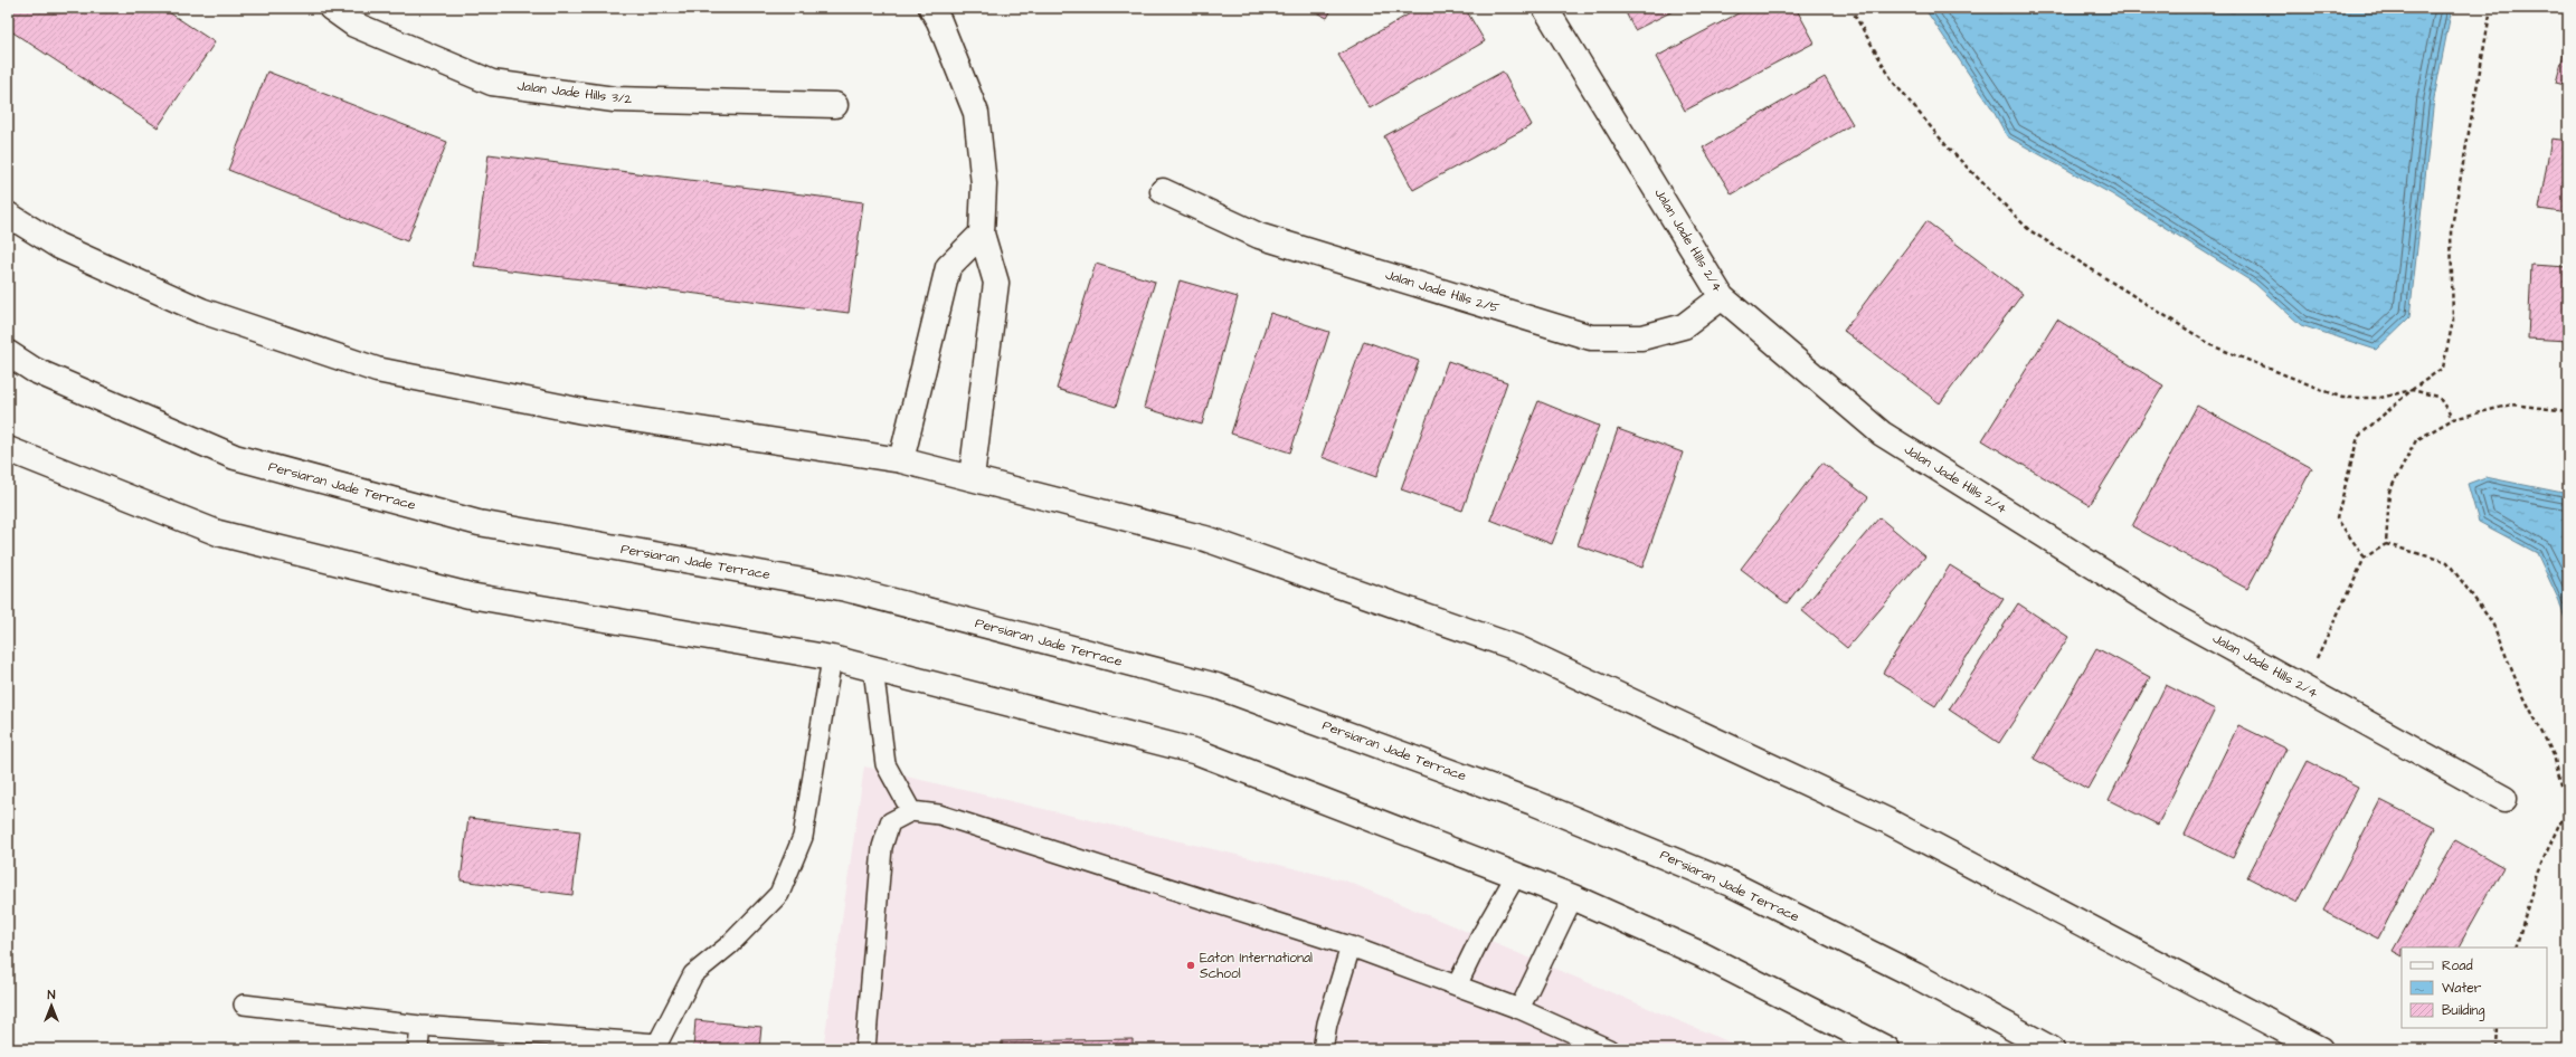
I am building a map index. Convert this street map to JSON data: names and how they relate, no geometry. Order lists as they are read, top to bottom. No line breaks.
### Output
{"streets":{"street":["Jalan Jade Hills 3/2","Jalan Jade Hills 2/4","Jalan Jade Hills 2/5","Persiaran Jade Terrace"]},"crossings":[["Jalan Jade Hills 2/4","Jalan Jade Hills 2/5"]],"places":["Eaton International School"],"legend":["Road","Water","Building"],"north":"top"}
